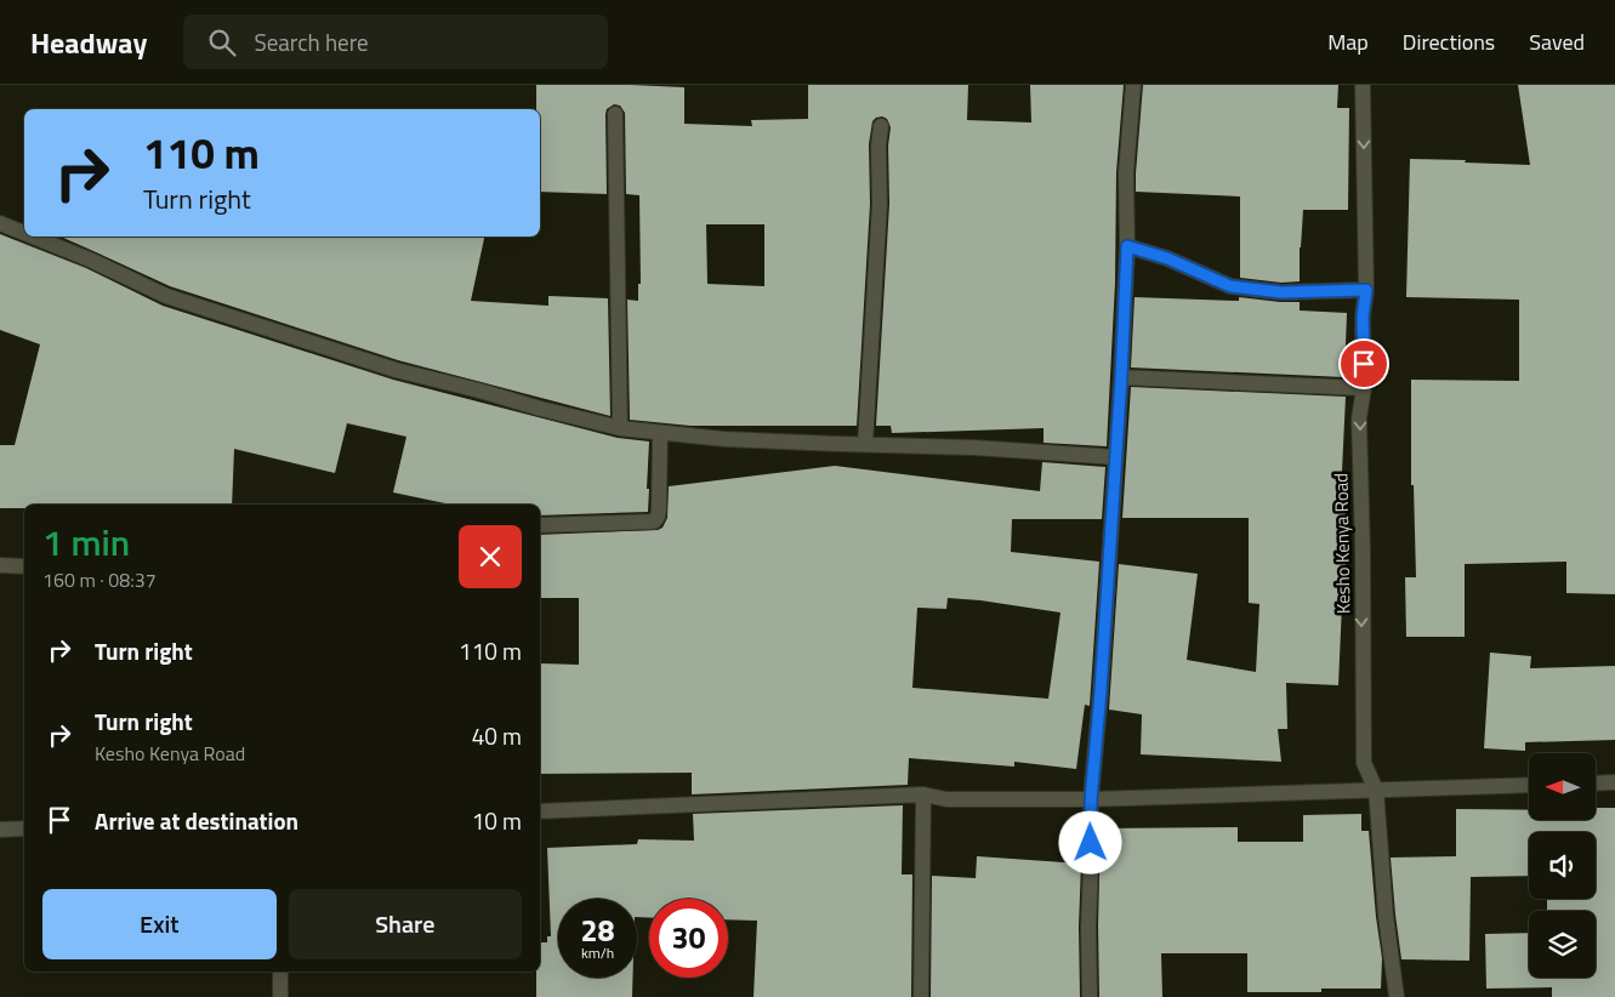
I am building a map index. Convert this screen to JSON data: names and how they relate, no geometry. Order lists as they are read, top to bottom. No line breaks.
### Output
{"streets":{"street":["Kesho Kenya Road"]},"one_way":["Kesho Kenya Road"],"north":"left","page":{"header":"Headway","search":"Search here","nav":["Map","Directions","Saved"],"turn":["110 m","Turn right"],"heading":["1 min","160 m · 08:37"],"list":[{"name":"Turn right","value":"110 m"},{"name":"Turn right","note":"Kesho Kenya Road","value":"40 m"},{"name":"Arrive at destination","value":"10 m"}],"buttons":["Exit","Share"],"speed":"28 km/h","limit":"30"}}
